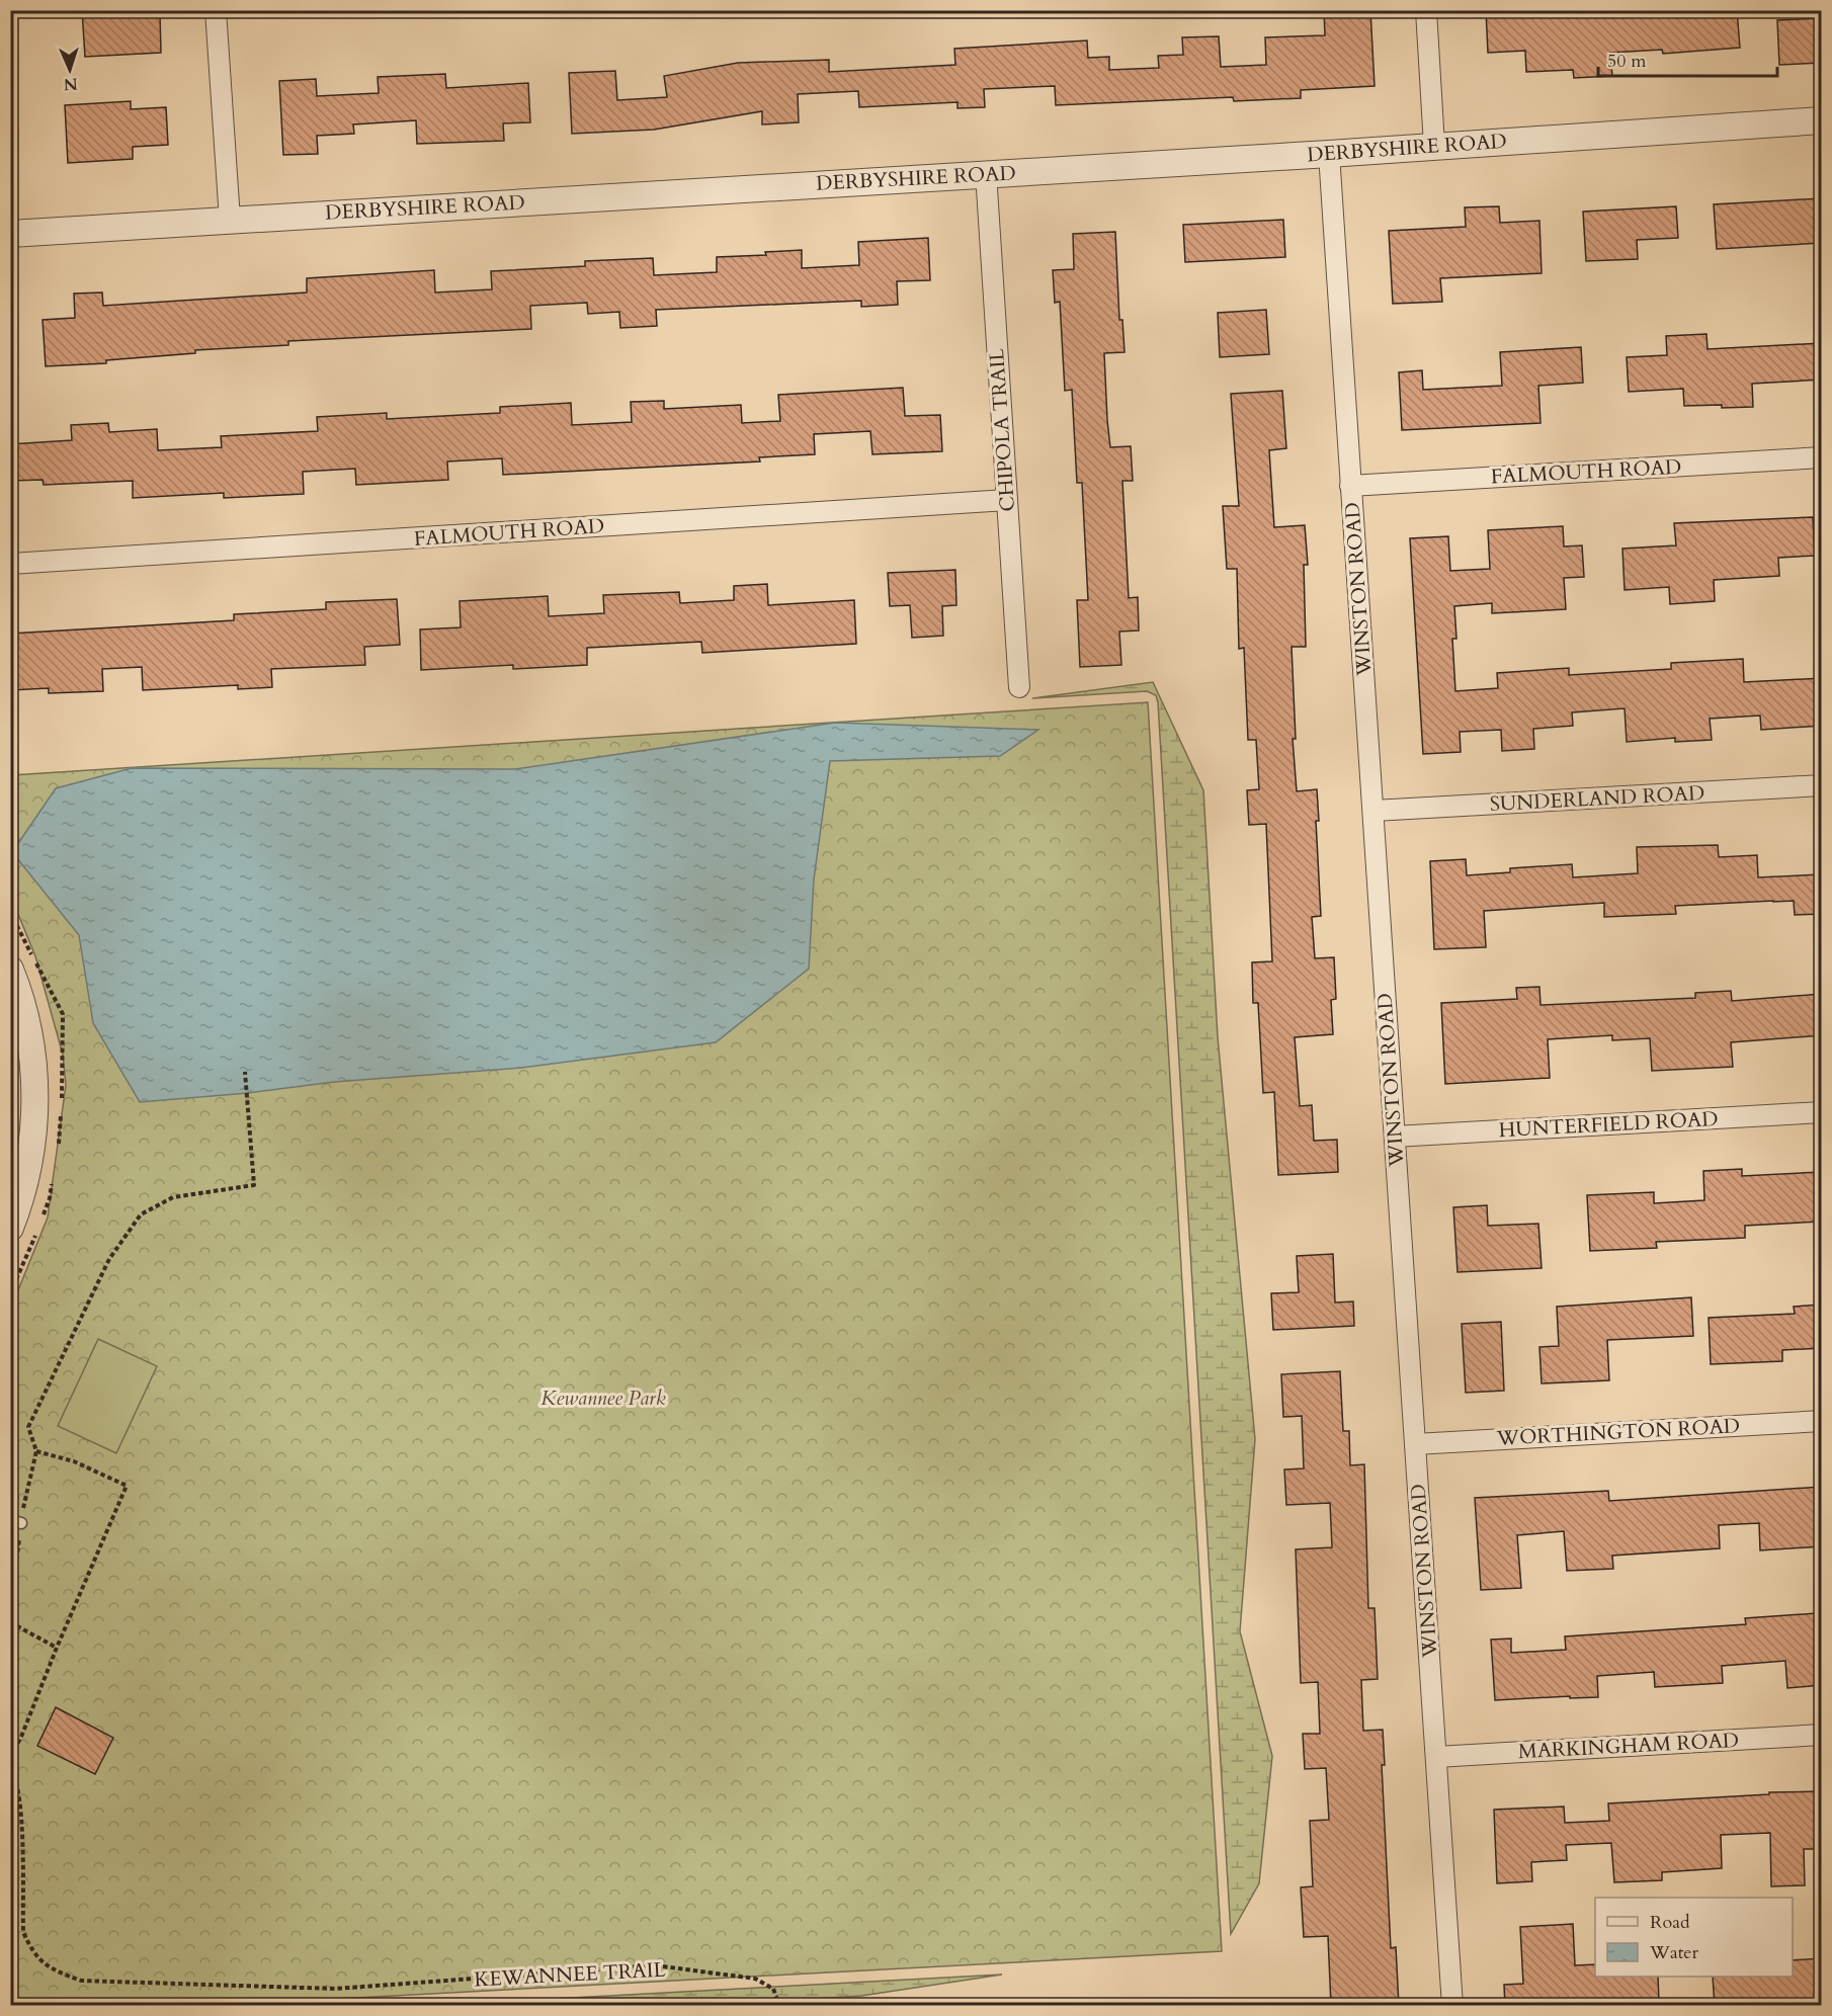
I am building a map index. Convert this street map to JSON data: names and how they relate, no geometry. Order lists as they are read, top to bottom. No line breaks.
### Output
{"streets":{"street":["DERBYSHIRE ROAD","CHIPOLA TRAIL","FALMOUTH ROAD","WINSTON ROAD","SUNDERLAND ROAD","HUNTERFIELD ROAD","WORTHINGTON ROAD","MARKINGHAM ROAD"],"path":["KEWANNEE TRAIL"]},"crossings":[["DERBYSHIRE ROAD","CHIPOLA TRAIL"],["DERBYSHIRE ROAD","WINSTON ROAD"],["CHIPOLA TRAIL","FALMOUTH ROAD"],["FALMOUTH ROAD","WINSTON ROAD"],["WINSTON ROAD","SUNDERLAND ROAD"],["WINSTON ROAD","HUNTERFIELD ROAD"],["WINSTON ROAD","WORTHINGTON ROAD"],["WINSTON ROAD","MARKINGHAM ROAD"]],"parks":["Kewannee Park"],"legend":["Road","Water"],"scale_bar":"50 m","north":"bottom"}
